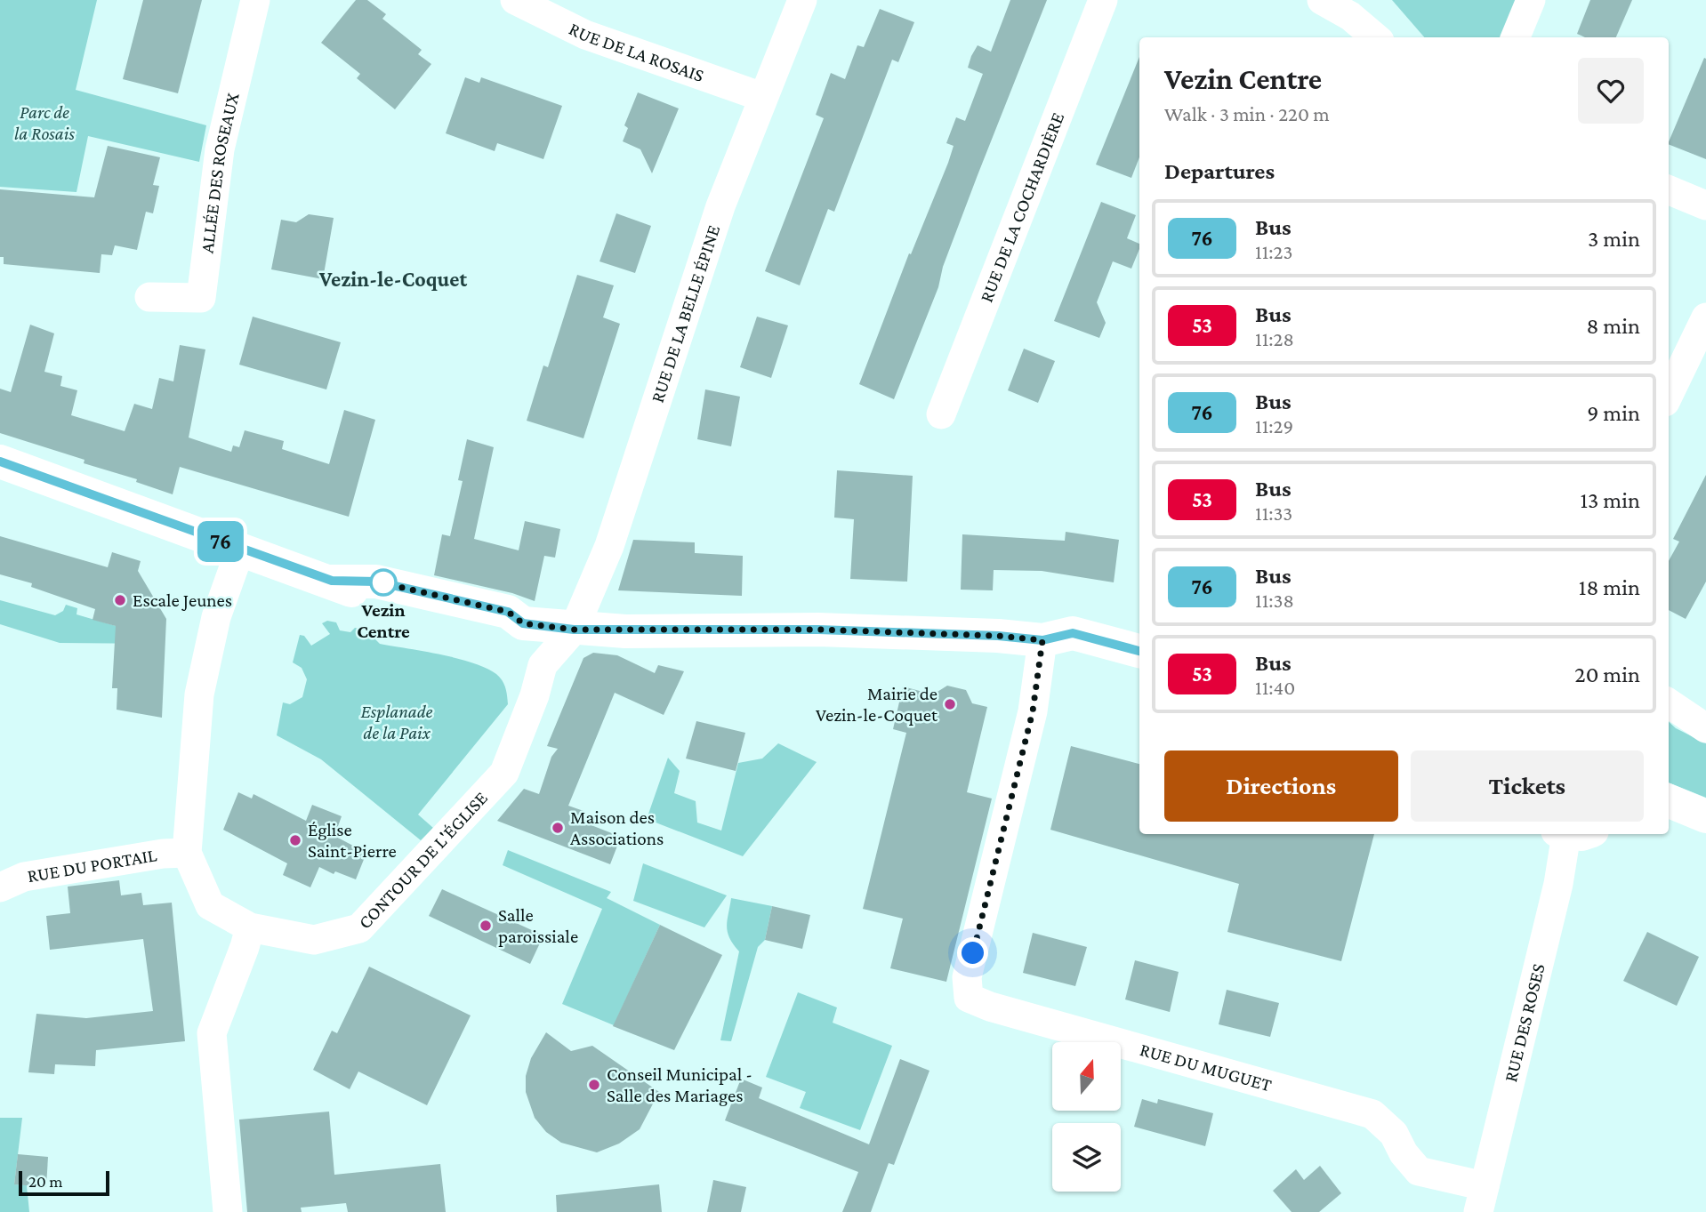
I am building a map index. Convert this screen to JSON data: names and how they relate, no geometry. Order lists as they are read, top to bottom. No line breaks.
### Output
{"streets":{"street":["RUE DE LA ROSAIS","ALLÉE DES ROSEAUX","RUE DE LA COCHARDIÈRE","RUE DE LA BELLE ÉPINE","CONTOUR DE L'ÉGLISE","RUE DU PORTAIL","RUE DES ROSES","RUE DU MUGUET"]},"crossings":[["RUE DE LA ROSAIS","RUE DE LA BELLE ÉPINE"],["RUE DE LA BELLE ÉPINE","CONTOUR DE L'ÉGLISE"],["CONTOUR DE L'ÉGLISE","RUE DU PORTAIL"],["RUE DES ROSES","RUE DU MUGUET"]],"districts":["Vezin-le-Coquet"],"parks":["Parc de la Rosais","Esplanade de la Paix"],"places":["Vezin Centre","Escale Jeunes","Mairie de Vezin-le-Coquet","Maison des Associations","Église Saint-Pierre","Salle paroissiale","Conseil Municipal - Salle des Mariages"],"lines":["bus line 76"],"scale_bar":"20 m","north":"top","page":{"on_map":"76","heading":[["Vezin Centre","Walk · 3 min · 220 m"],"Departures"],"list":[{"mark":"76","name":"Bus","note":"11:23","value":"3 min"},{"mark":"53","name":"Bus","note":"11:28","value":"8 min"},{"mark":"76","name":"Bus","note":"11:29","value":"9 min"},{"mark":"53","name":"Bus","note":"11:33","value":"13 min"},{"mark":"76","name":"Bus","note":"11:38","value":"18 min"},{"mark":"53","name":"Bus","note":"11:40","value":"20 min"}],"buttons":["Directions","Tickets"],"scale":"20 m"}}
